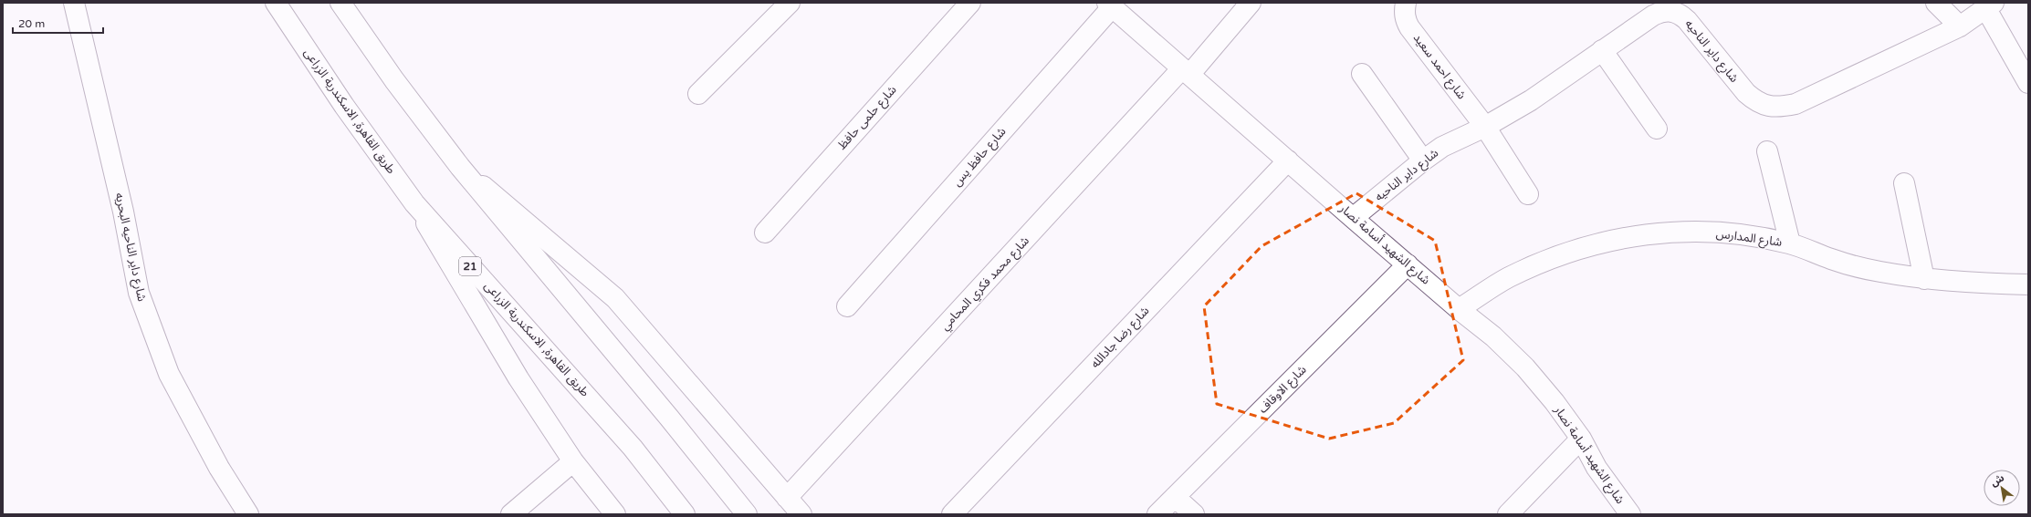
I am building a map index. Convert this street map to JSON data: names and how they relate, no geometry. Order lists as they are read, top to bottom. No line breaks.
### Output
{"streets":{"main road":["شارع داير الناحيه","شارع احمد سعيد","طريق القاهرة, الاسكندرية الزراعى","شارع حلمى حافظ","شارع حافظ يس","شارع المدارس","شارع الشهيد أسامة نصار","شارع داير الناحيه البحريه","21","شارع محمد فكري المحامي","شارع رضا جادالله","شارع الاوقاف"]},"crossings":[["شارع داير الناحيه","شارع احمد سعيد"],["شارع داير الناحيه","شارع الشهيد أسامة نصار"],["شارع حافظ يس","شارع الشهيد أسامة نصار"],["شارع المدارس","شارع الشهيد أسامة نصار"],["شارع الشهيد أسامة نصار","شارع محمد فكري المحامي"],["شارع الشهيد أسامة نصار","شارع رضا جادالله"],["شارع الشهيد أسامة نصار","شارع الاوقاف"]],"scale_bar":"20 m","north":"top left"}
